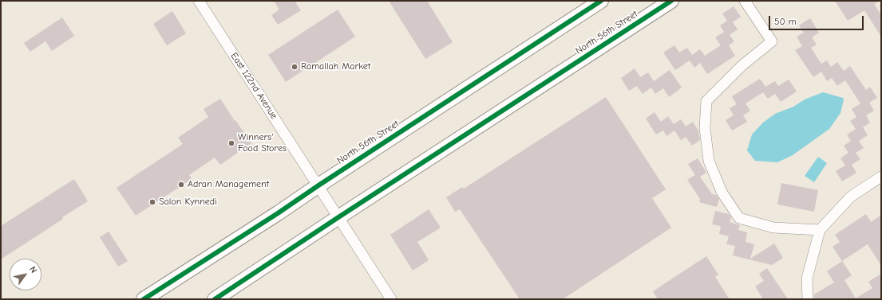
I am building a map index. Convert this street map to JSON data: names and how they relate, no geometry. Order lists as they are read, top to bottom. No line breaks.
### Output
{"streets":{"main road":["North 56th Street"],"street":["East 122nd Avenue"]},"crossings":[["North 56th Street","East 122nd Avenue"]],"places":["Ramallah Market","Winners' Food Stores","Adran Management","Salon Kynnedi"],"scale_bar":"50 m","north":"top right"}
